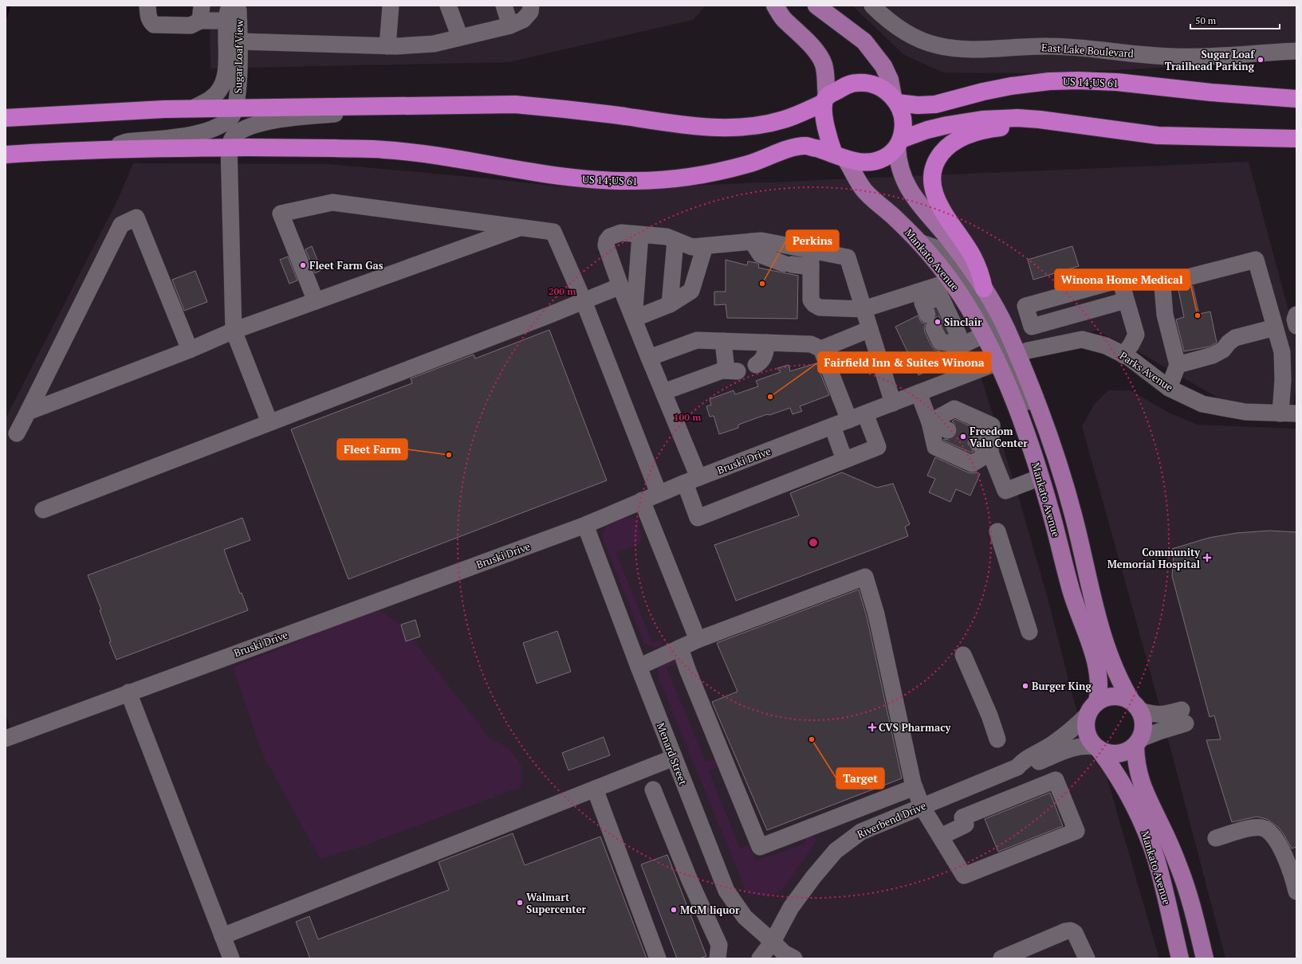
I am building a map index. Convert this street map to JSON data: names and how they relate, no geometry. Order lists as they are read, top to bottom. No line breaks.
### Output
{"streets":{"highway":["US 14;US 61"],"main road":["Mankato Avenue"],"street":["East Lake Boulevard","Sugar Loaf View","Parks Avenue","Bruski Drive","Menard Street","Riverbend Drive"]},"crossings":[["Sugar Loaf View","US 14;US 61"],["US 14;US 61","Mankato Avenue"],["Mankato Avenue","Parks Avenue"],["Mankato Avenue","Bruski Drive"],["Mankato Avenue","Riverbend Drive"],["Bruski Drive","Menard Street"],["Menard Street","Riverbend Drive"]],"places":{"other":["Sugar Loaf Trailhead Parking","Fleet Farm Gas","Perkins","Winona Home Medical","Sinclair","Fairfield Inn & Suites Winona","Freedom Valu Center","Fleet Farm","Burger King","Target","Walmart Supercenter","MGM liquor"],"health":["Community Memorial Hospital","CVS Pharmacy"]},"scale_bar":"50 m","rings":["200 m","100 m"]}
